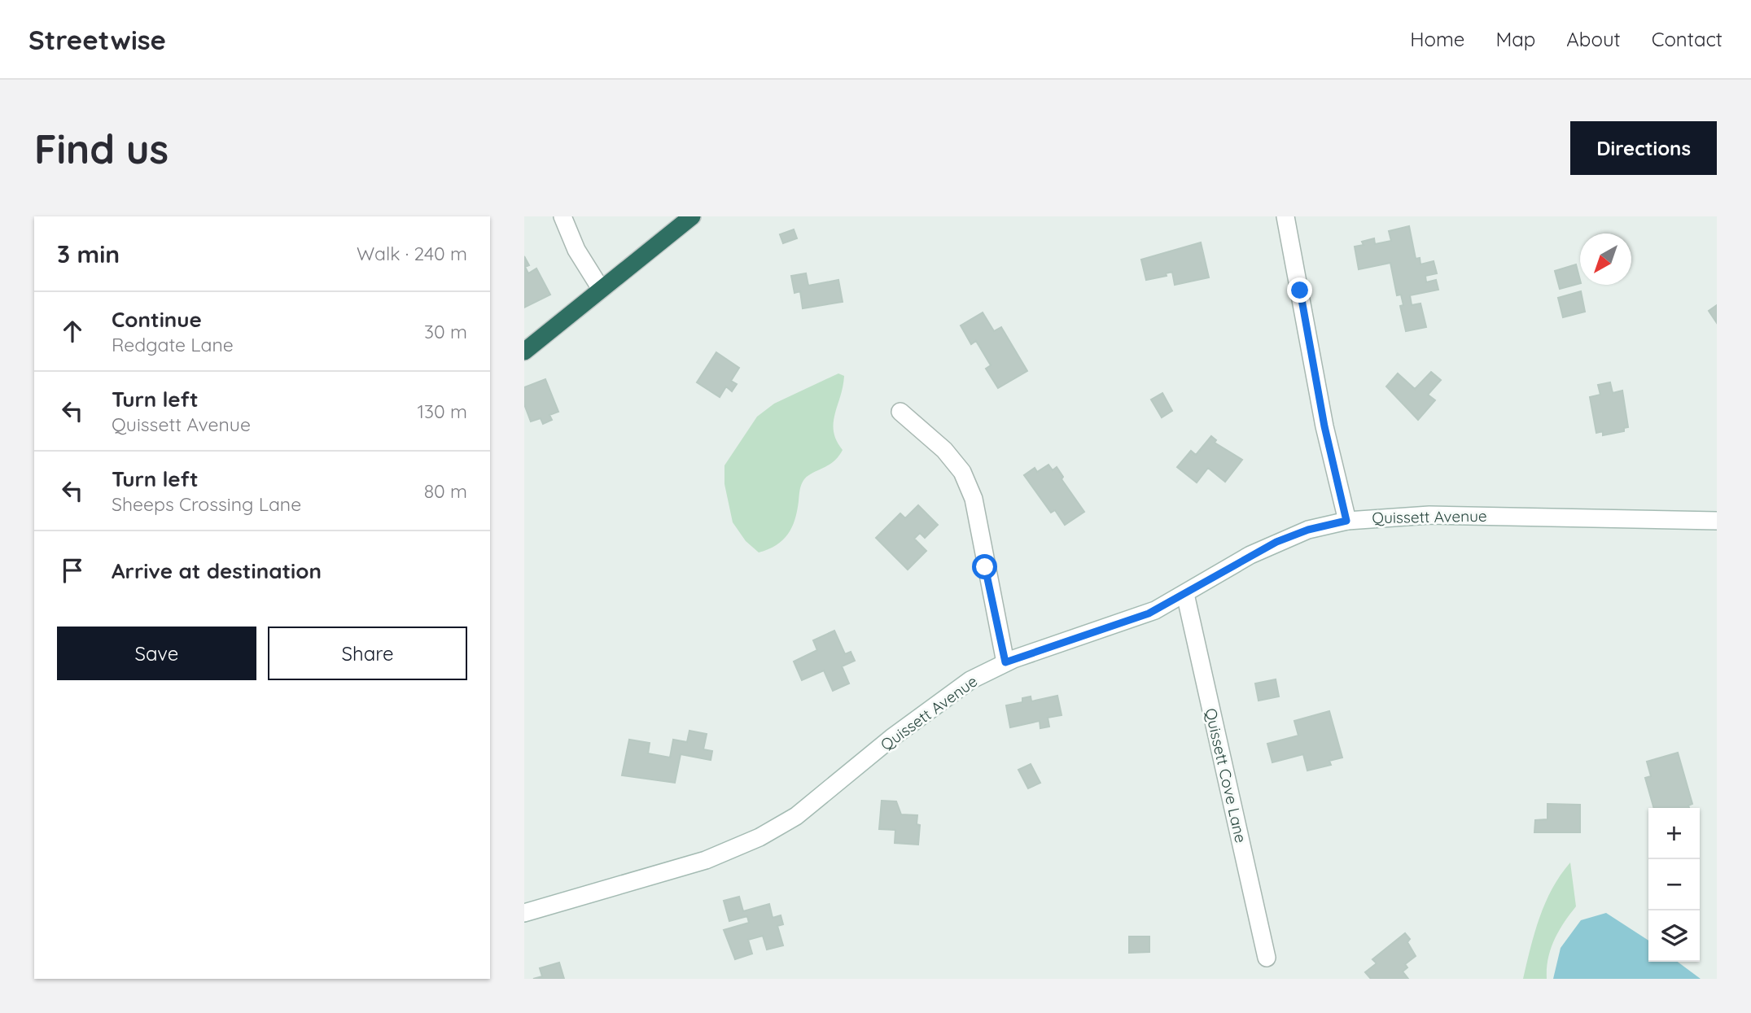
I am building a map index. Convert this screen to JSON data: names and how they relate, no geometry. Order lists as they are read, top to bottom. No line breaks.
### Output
{"streets":{"main road":["Quissett Avenue","Quissett Cove Lane"]},"crossings":[["Quissett Avenue","Quissett Cove Lane"]],"north":"bottom left","page":{"header":"Streetwise","nav":["Home","Map","About","Contact"],"buttons":["Directions",["Save","Share"]],"title":"Find us","heading":["3 min","Walk · 240 m"],"list":[["Continue","Redgate Lane","30 m"],["Turn left","Quissett Avenue","130 m"],["Turn left","Sheeps Crossing Lane","80 m"],"Arrive at destination"],"map_buttons":["+","−"]}}
